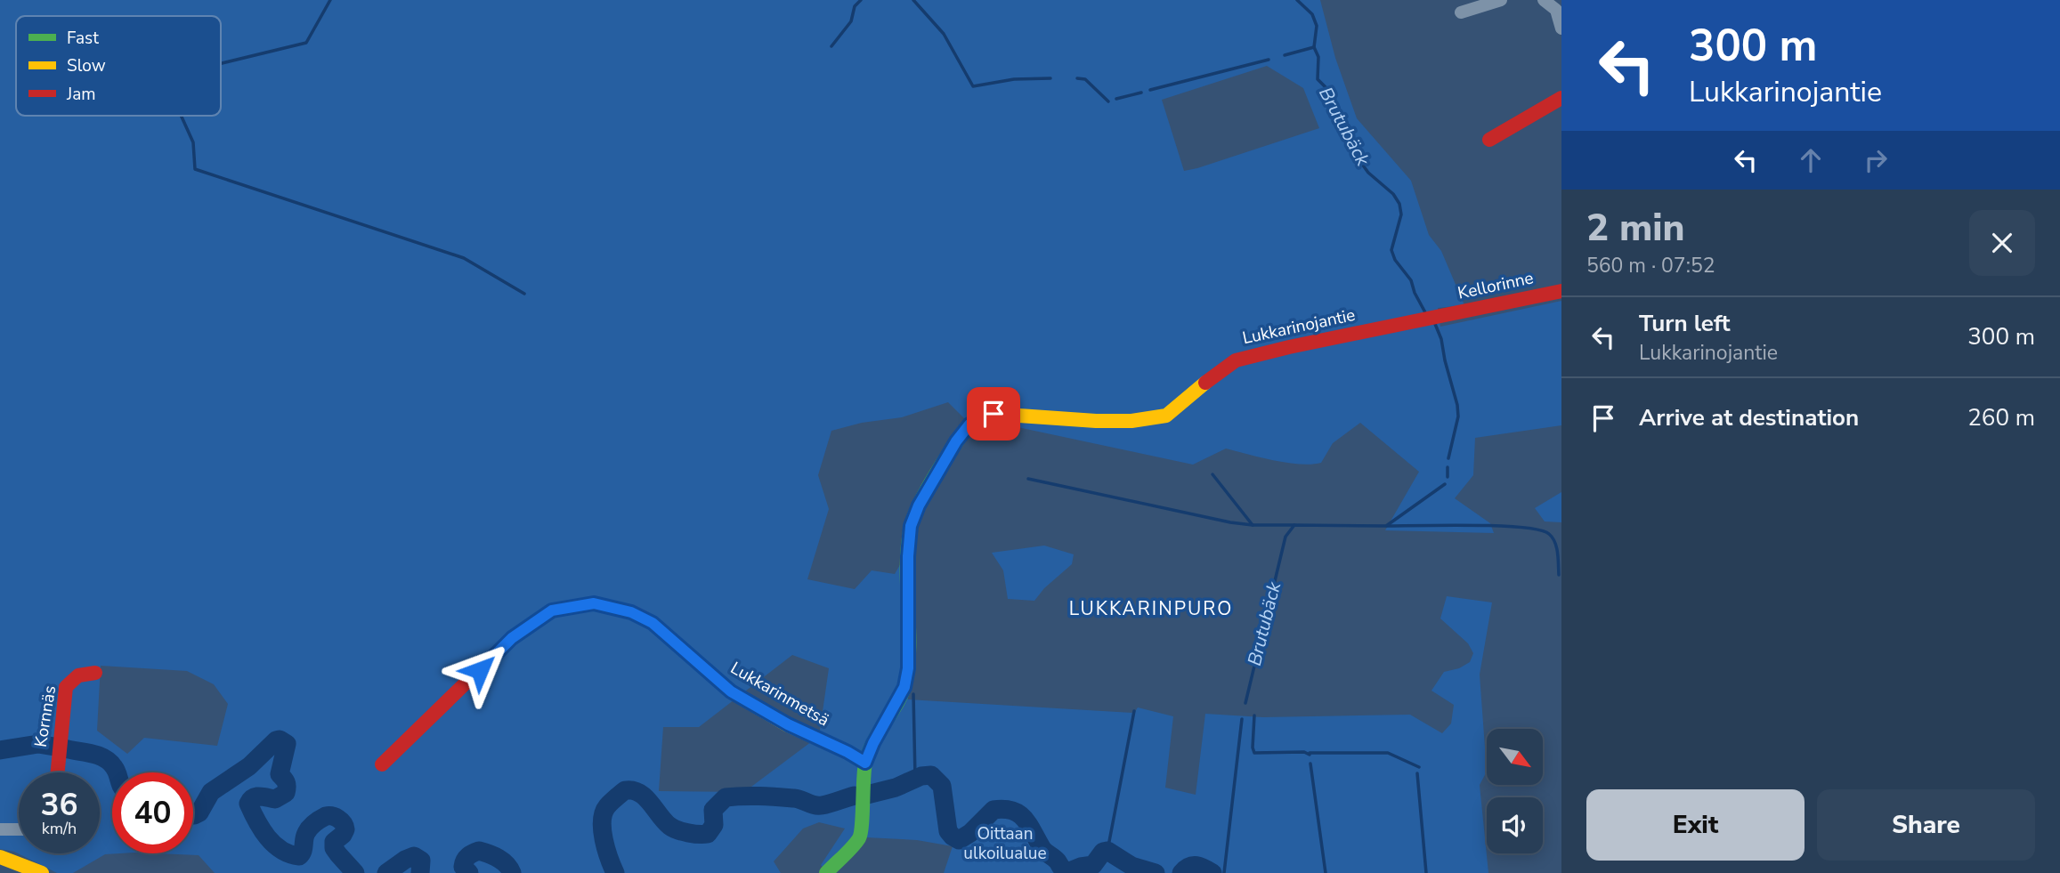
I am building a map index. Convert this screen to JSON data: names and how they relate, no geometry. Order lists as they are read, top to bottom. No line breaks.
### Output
{"streets":{"street":["Kellorinne","Lukkarinojantie","Lukkarinmetsä","Kornnäs"]},"crossings":[["Kellorinne","Lukkarinojantie"],["Lukkarinojantie","Lukkarinmetsä"]],"districts":["LUKKARINPURO"],"water":["Brutubäck"],"parks":["Oittaan ulkoilualue"],"legend":["Fast","Slow","Jam"],"north":"bottom right","page":{"turn":["300 m","Lukkarinojantie"],"heading":["2 min","560 m · 07:52"],"list":[{"name":"Turn left","note":"Lukkarinojantie","value":"300 m"},{"name":"Arrive at destination","value":"260 m"}],"speed":"36 km/h","limit":"40","buttons":["Exit","Share"]}}
